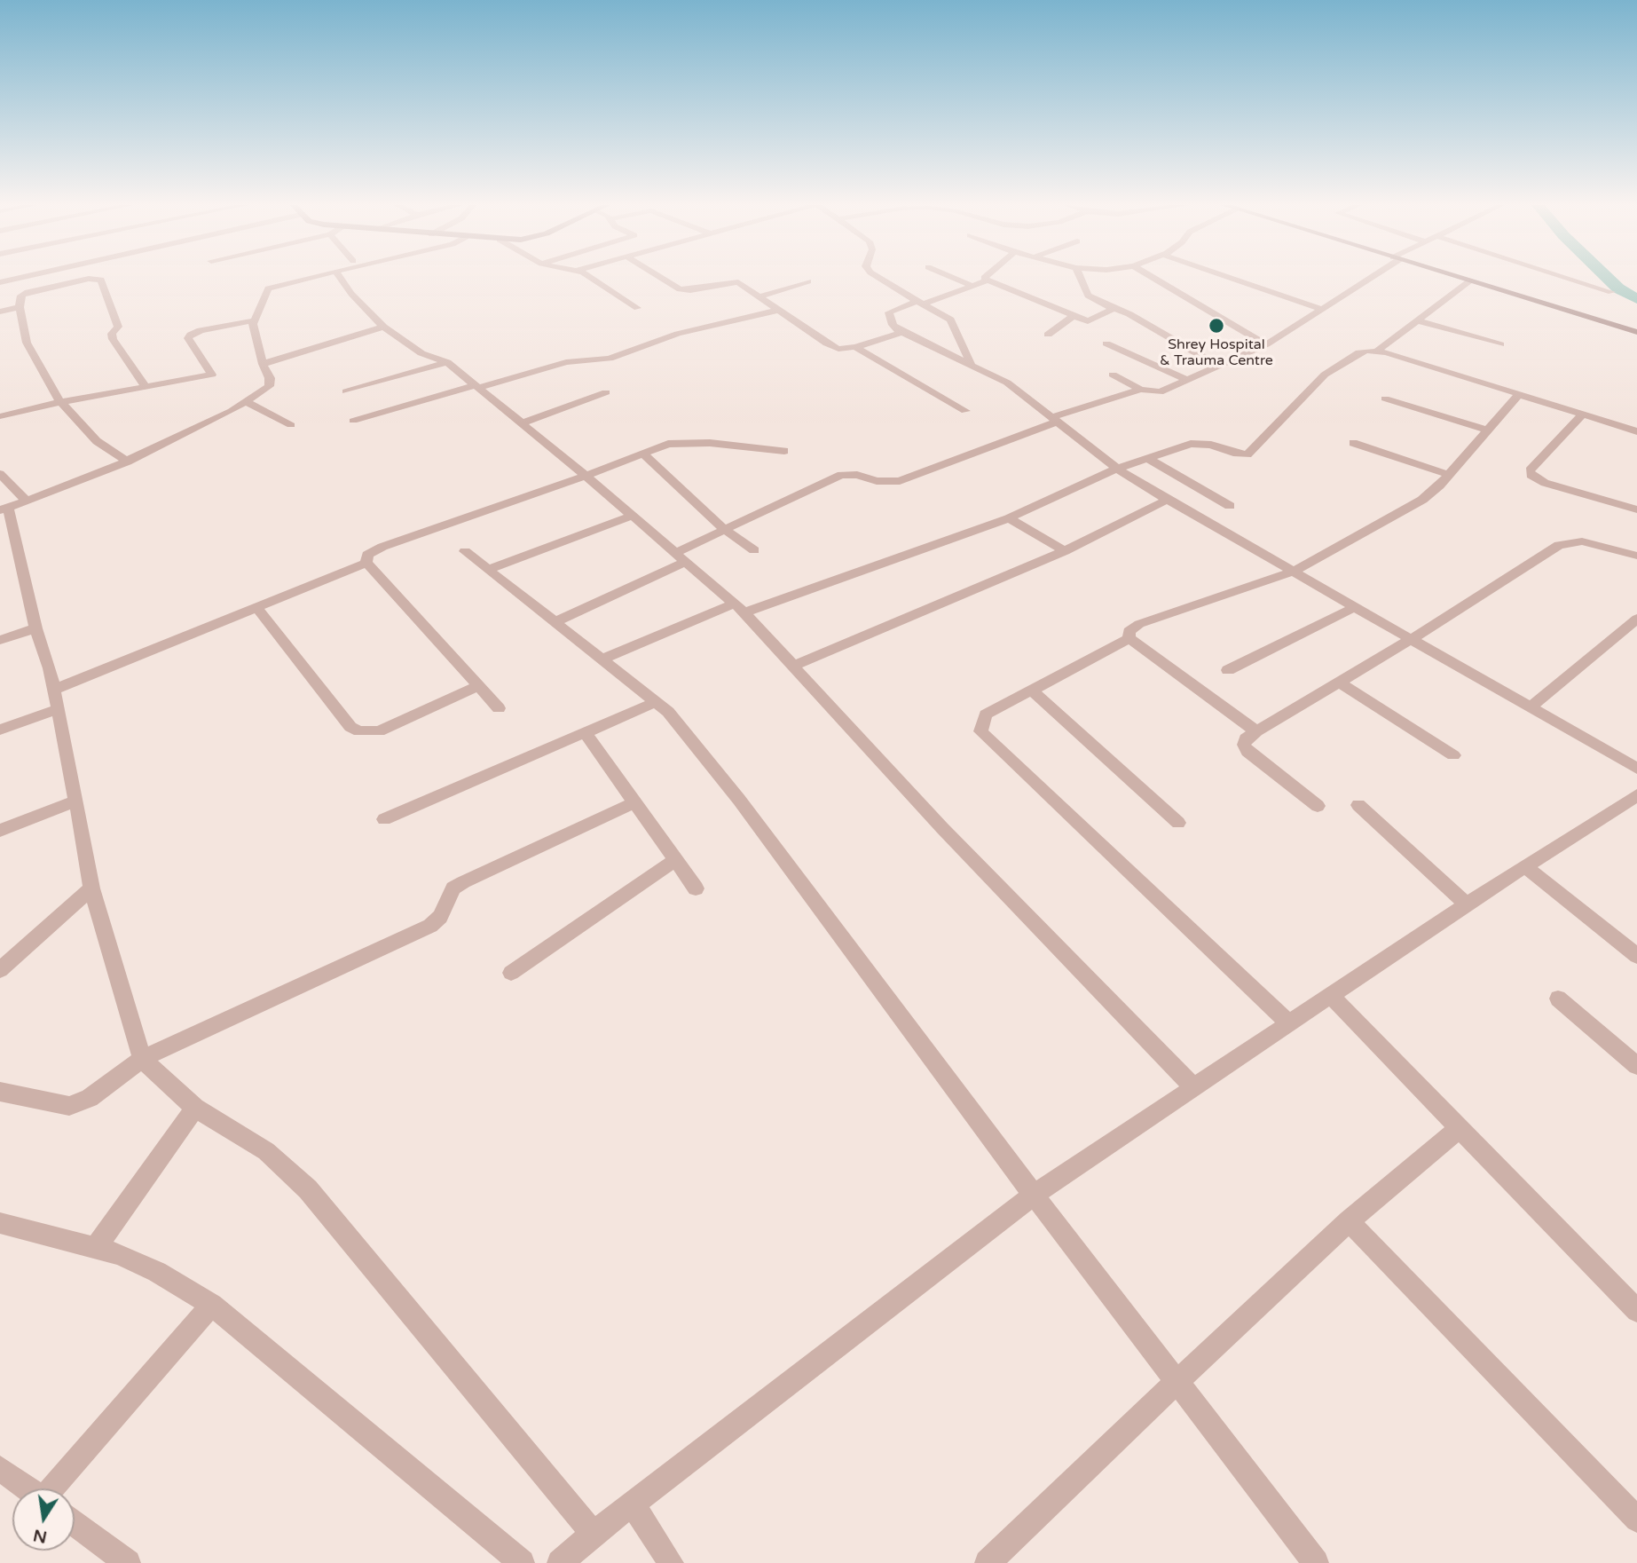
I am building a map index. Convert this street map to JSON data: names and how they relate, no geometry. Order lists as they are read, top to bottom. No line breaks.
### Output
{"places":["Shrey Hospital & Trauma Centre"],"north":"bottom"}
